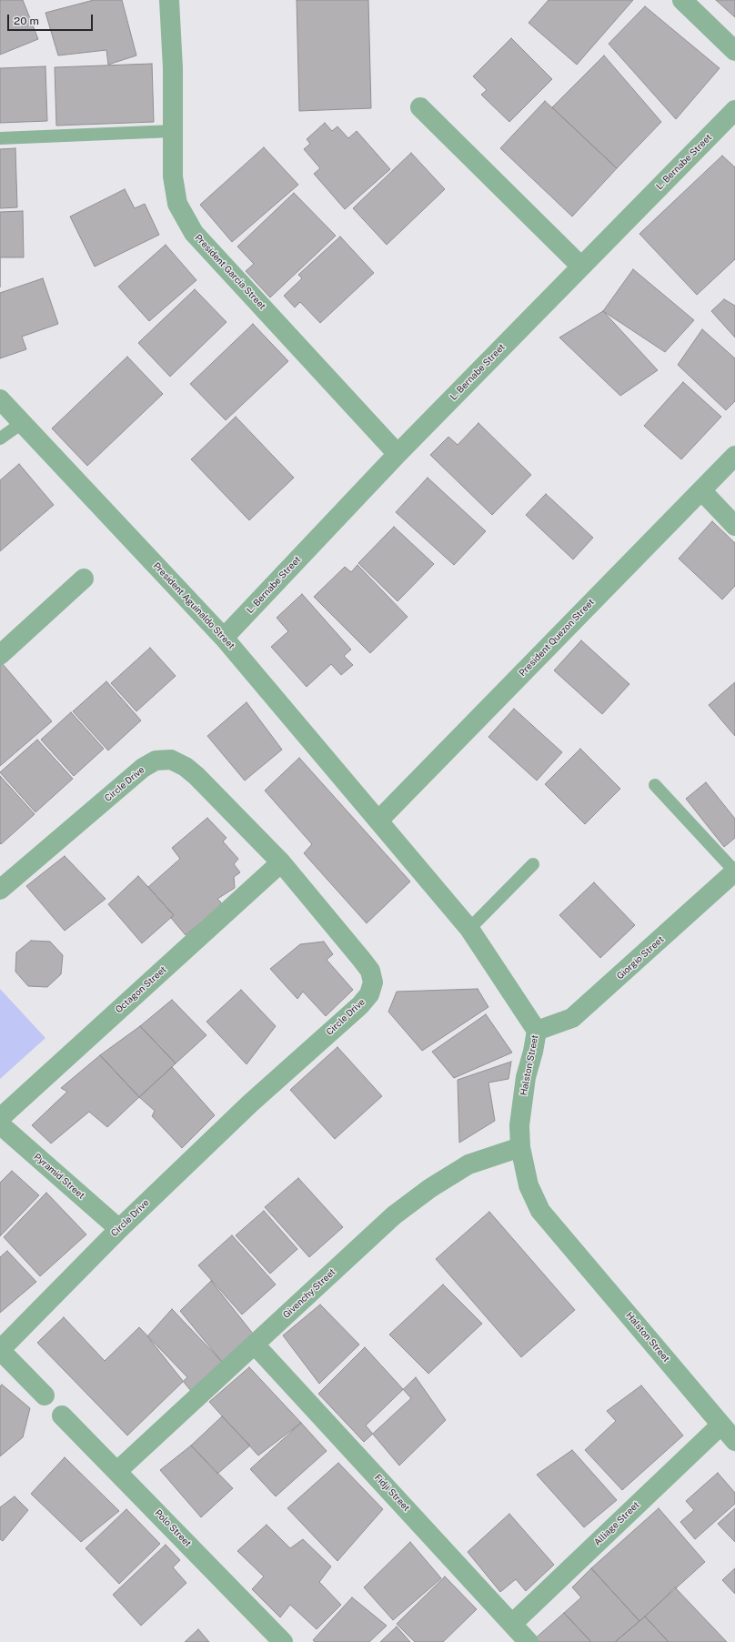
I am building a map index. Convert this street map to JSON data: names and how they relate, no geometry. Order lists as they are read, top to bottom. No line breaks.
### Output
{"streets":{"street":["L. Bernabe Street","President Garcia Street","President Aguinaldo Street","President Quezon Street","Circle Drive","Giorgio Street","Octagon Street","Halston Street","Pyramid Street","Givenchy Street","Fidji Street","Alliage Street","Polo Street"]},"crossings":[["L. Bernabe Street","President Garcia Street"],["L. Bernabe Street","President Aguinaldo Street"],["President Aguinaldo Street","President Quezon Street"],["President Aguinaldo Street","Halston Street"],["President Quezon Street","Halston Street"],["Circle Drive","Octagon Street"],["Circle Drive","Pyramid Street"],["Giorgio Street","Halston Street"],["Halston Street","Givenchy Street"],["Halston Street","Alliage Street"],["Givenchy Street","Fidji Street"],["Givenchy Street","Polo Street"],["Fidji Street","Alliage Street"]],"scale_bar":"20 m"}
